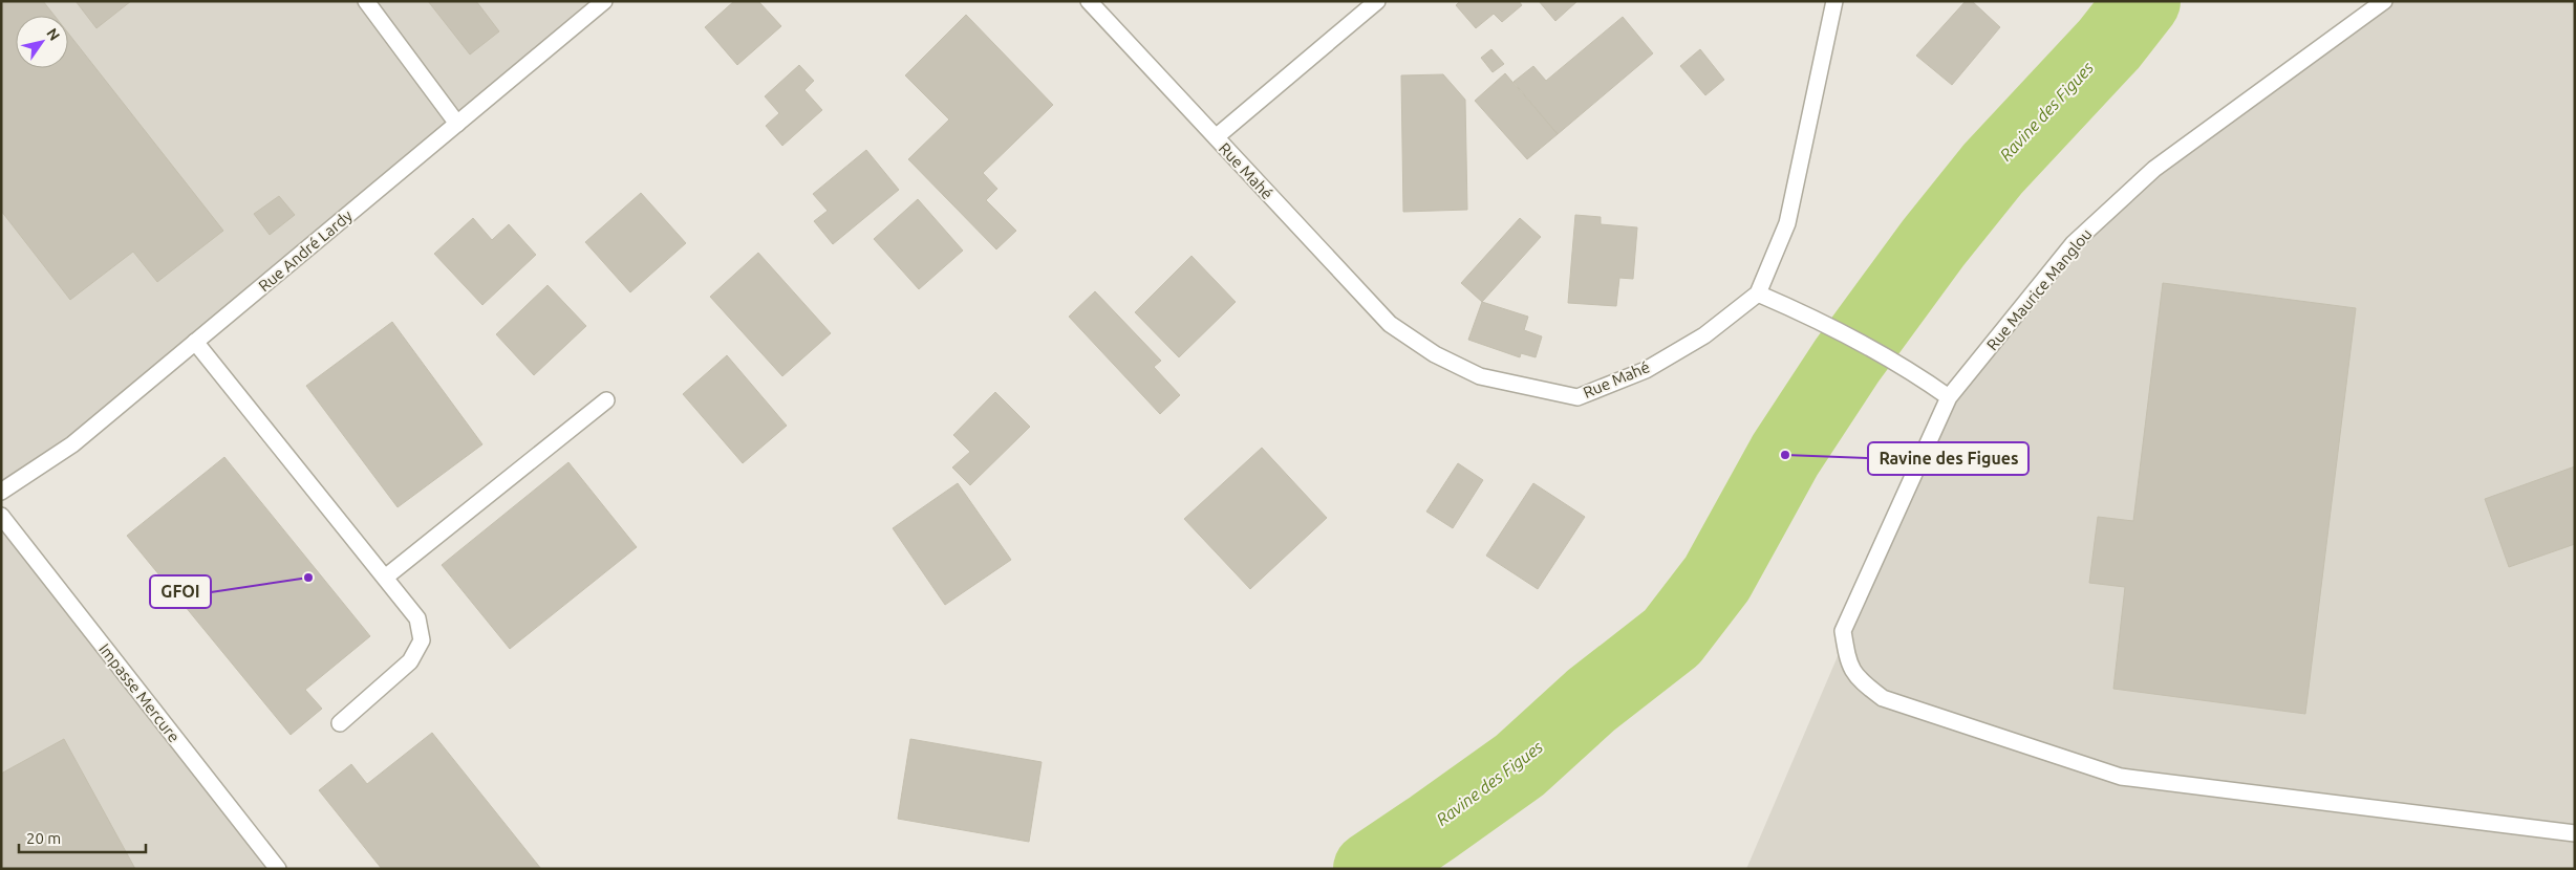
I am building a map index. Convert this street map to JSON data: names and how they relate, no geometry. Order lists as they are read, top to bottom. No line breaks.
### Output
{"streets":{"street":["Rue Mahé","Rue André Lardy","Rue Maurice Manglou","Impasse Mercure"]},"water":["Ravine des Figues"],"places":["Ravine des Figues","GFOI"],"scale_bar":"20 m","north":"top right"}
